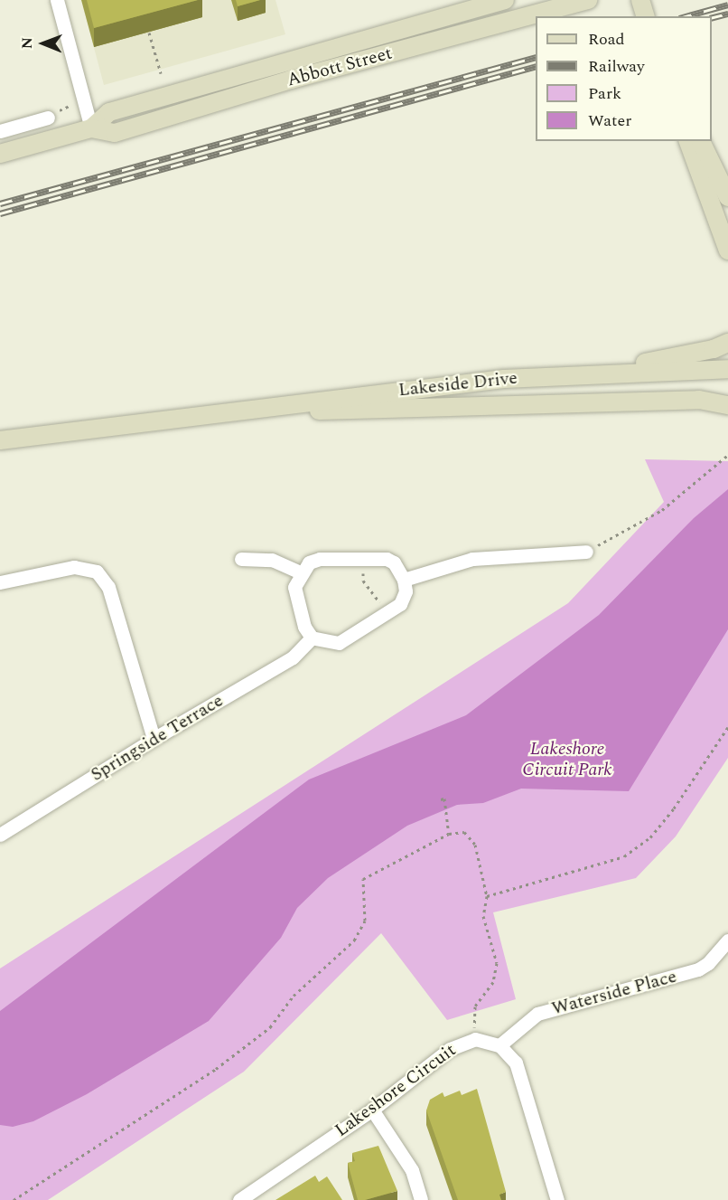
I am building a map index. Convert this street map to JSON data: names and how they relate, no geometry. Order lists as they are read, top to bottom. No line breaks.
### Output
{"streets":{"street":["Abbott Street","Lakeside Drive","Springside Terrace","Waterside Place","Lakeshore Circuit"]},"crossings":[["Waterside Place","Lakeshore Circuit"]],"parks":["Lakeshore Circuit Park"],"legend":["Road","Railway","Park","Water"],"north":"left"}
